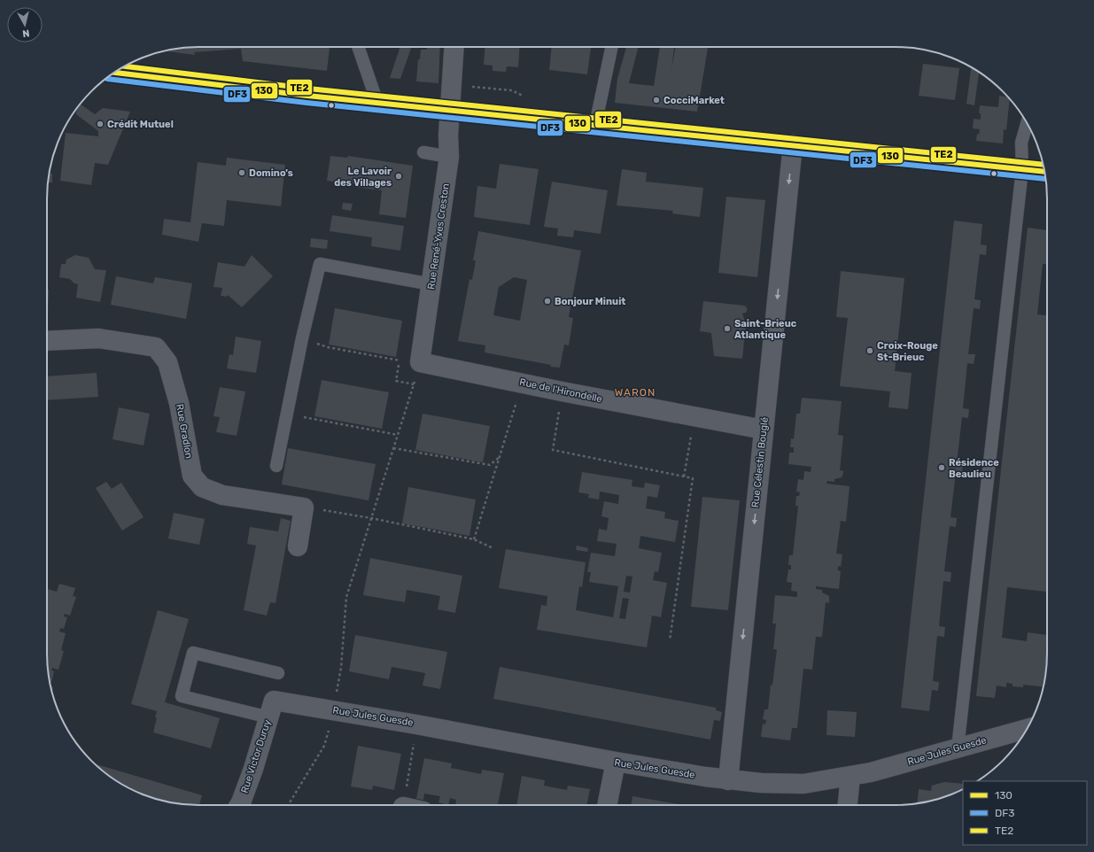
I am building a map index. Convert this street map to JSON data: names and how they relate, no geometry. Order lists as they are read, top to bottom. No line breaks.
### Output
{"streets":{"street":["Rue René-Yves Creston","Rue de l'Hirondelle","Rue Gradlon","Rue Célestin Bouglé","Rue Jules Guesde","Rue Victor Duruy"]},"crossings":[["Rue René-Yves Creston","Rue de l'Hirondelle"],["Rue de l'Hirondelle","Rue Célestin Bouglé"],["Rue Célestin Bouglé","Rue Jules Guesde"],["Rue Jules Guesde","Rue Victor Duruy"]],"one_way":["Rue Célestin Bouglé"],"districts":["WARON"],"places":["CocciMarket","Crédit Mutuel","Domino's","Le Lavoir des Villages","Bonjour Minuit","Saint-Brieuc Atlantique","Croix-Rouge St-Brieuc","Résidence Beaulieu"],"lines":["transit line TE2","transit line 130","transit line DF3"],"legend":["130","DF3","TE2"],"north":"bottom"}
